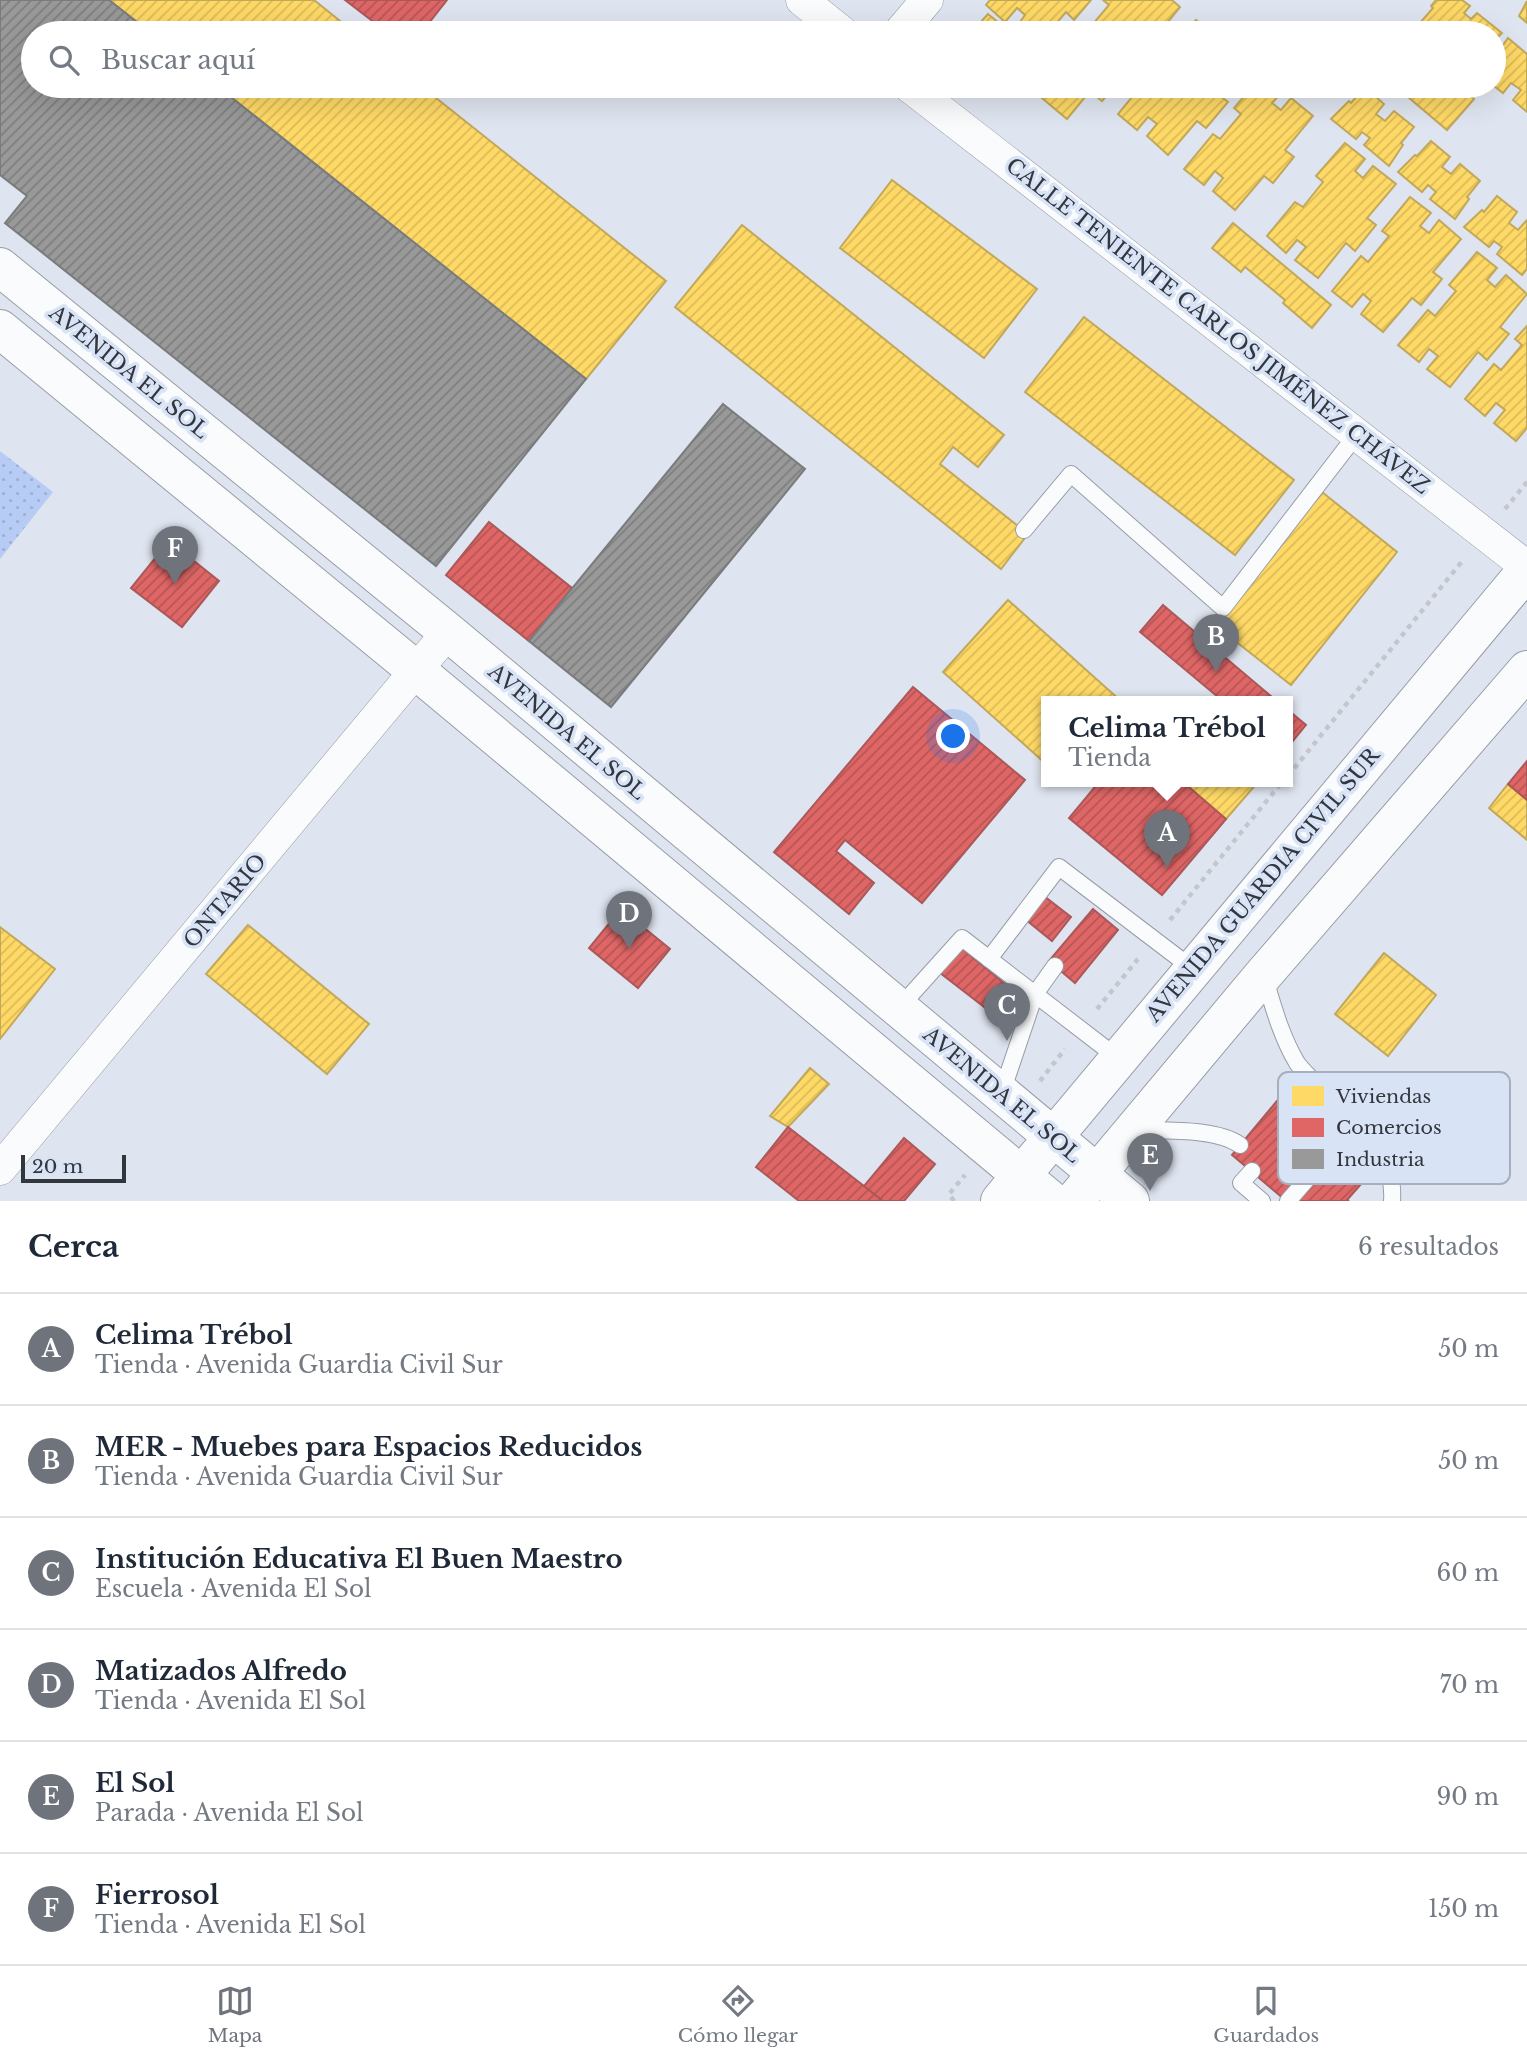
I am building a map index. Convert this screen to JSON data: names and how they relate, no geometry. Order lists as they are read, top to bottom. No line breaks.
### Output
{"streets":{"main road":["AVENIDA EL SOL","AVENIDA GUARDIA CIVIL SUR"],"street":["CALLE TENIENTE CARLOS JIMÉNEZ CHÁVEZ","ONTARIO"]},"crossings":[["CALLE TENIENTE CARLOS JIMÉNEZ CHÁVEZ","AVENIDA GUARDIA CIVIL SUR"],["AVENIDA EL SOL","AVENIDA GUARDIA CIVIL SUR"],["AVENIDA EL SOL","ONTARIO"]],"legend":["Viviendas","Comercios","Industria"],"scale_bar":"20 m","page":{"search":"Buscar aquí","pins":["F","B","A","D","C","E"],"popup":["Celima Trébol","Tienda"],"scale":"20 m","heading":["Cerca","6 resultados"],"list":[{"mark":"A","name":"Celima Trébol","note":"Tienda · Avenida Guardia Civil Sur","value":"50 m"},{"mark":"B","name":"MER - Muebes para Espacios Reducidos","note":"Tienda · Avenida Guardia Civil Sur","value":"50 m"},{"mark":"C","name":"Institución Educativa El Buen Maestro","note":"Escuela · Avenida El Sol","value":"60 m"},{"mark":"D","name":"Matizados Alfredo","note":"Tienda · Avenida El Sol","value":"70 m"},{"mark":"E","name":"El Sol","note":"Parada · Avenida El Sol","value":"90 m"},{"mark":"F","name":"Fierrosol","note":"Tienda · Avenida El Sol","value":"150 m"}],"nav":["Mapa","Cómo llegar","Guardados"]}}
